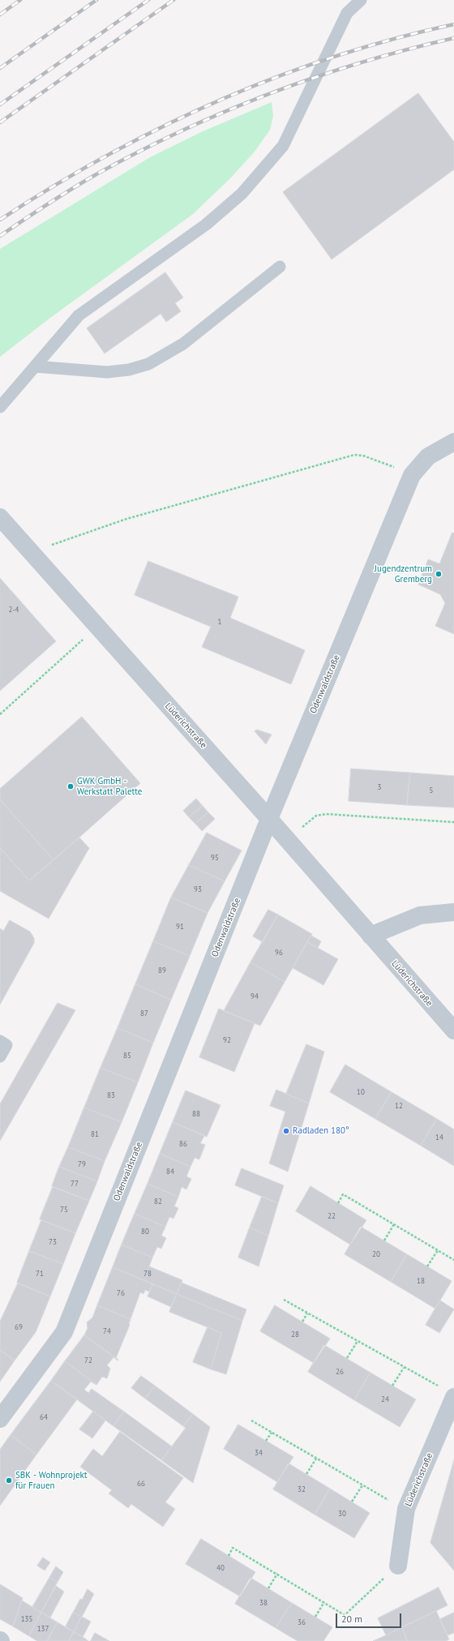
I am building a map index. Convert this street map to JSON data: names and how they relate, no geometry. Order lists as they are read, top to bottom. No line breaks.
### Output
{"streets":{"street":["Odenwaldstraße","Lüderichstraße"]},"crossings":[["Odenwaldstraße","Lüderichstraße"]],"places":["Jugendzentrum Gremberg","GWK GmbH - Werkstatt Palette","Radladen 180°","SBK - Wohnprojekt für Frauen"],"house_numbers":["2-4","1","3","5","95","93","91","96","89","94","87","92","85","10","83","12","88","81","14","86","79","84","77","82","75","22","80","73","20","71","78","18","76","69","74","28","72","26","24","64","34","66","32","30","40","38","135","36","137"],"scale_bar":"20 m"}
